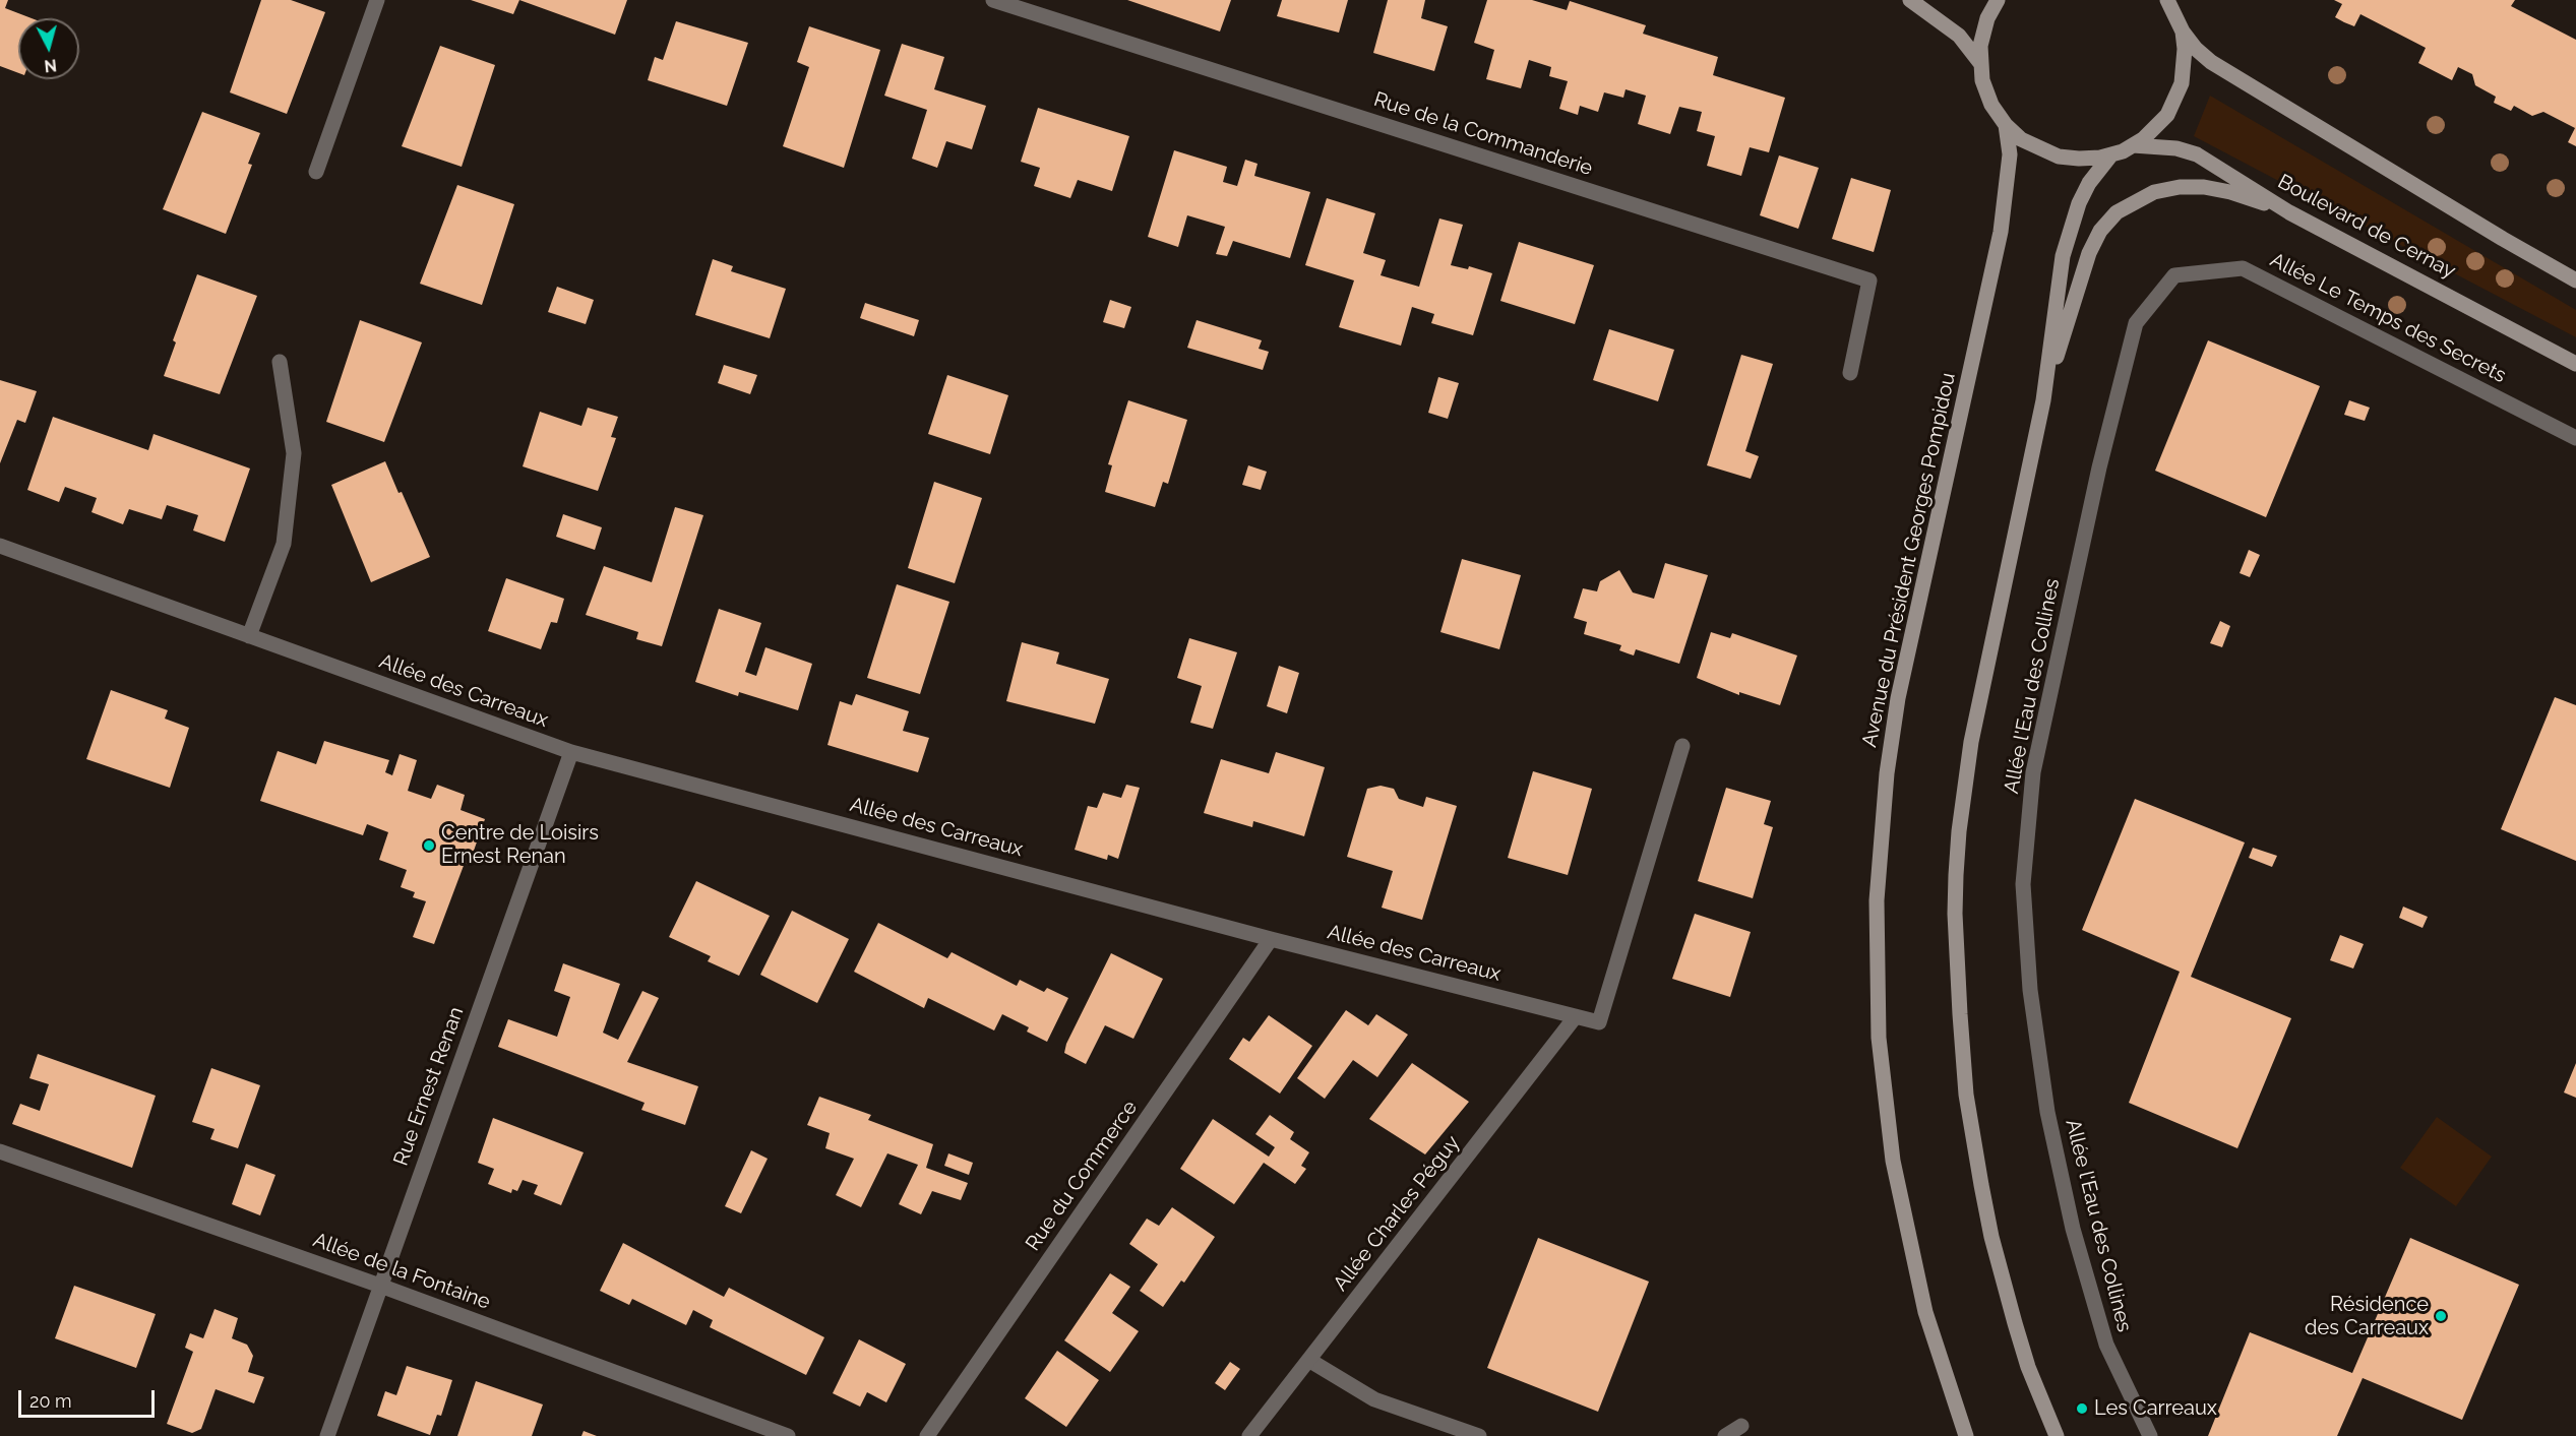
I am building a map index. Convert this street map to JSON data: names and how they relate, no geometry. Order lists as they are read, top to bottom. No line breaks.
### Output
{"streets":{"main road":["Boulevard de Cernay","Avenue du Président Georges Pompidou"],"street":["Rue de la Commanderie","Allée Le Temps des Secrets","Allée l'Eau des Collines","Allée des Carreaux","Rue Ernest Renan","Rue du Commerce","Allée Charles Péguy","Allée de la Fontaine"]},"crossings":[["Allée Le Temps des Secrets","Allée l'Eau des Collines"],["Allée des Carreaux","Rue Ernest Renan"],["Allée des Carreaux","Rue du Commerce"],["Allée des Carreaux","Allée Charles Péguy"],["Rue Ernest Renan","Allée de la Fontaine"]],"places":["Centre de Loisirs Ernest Renan","Résidence des Carreaux","Les Carreaux"],"scale_bar":"20 m","north":"bottom"}
